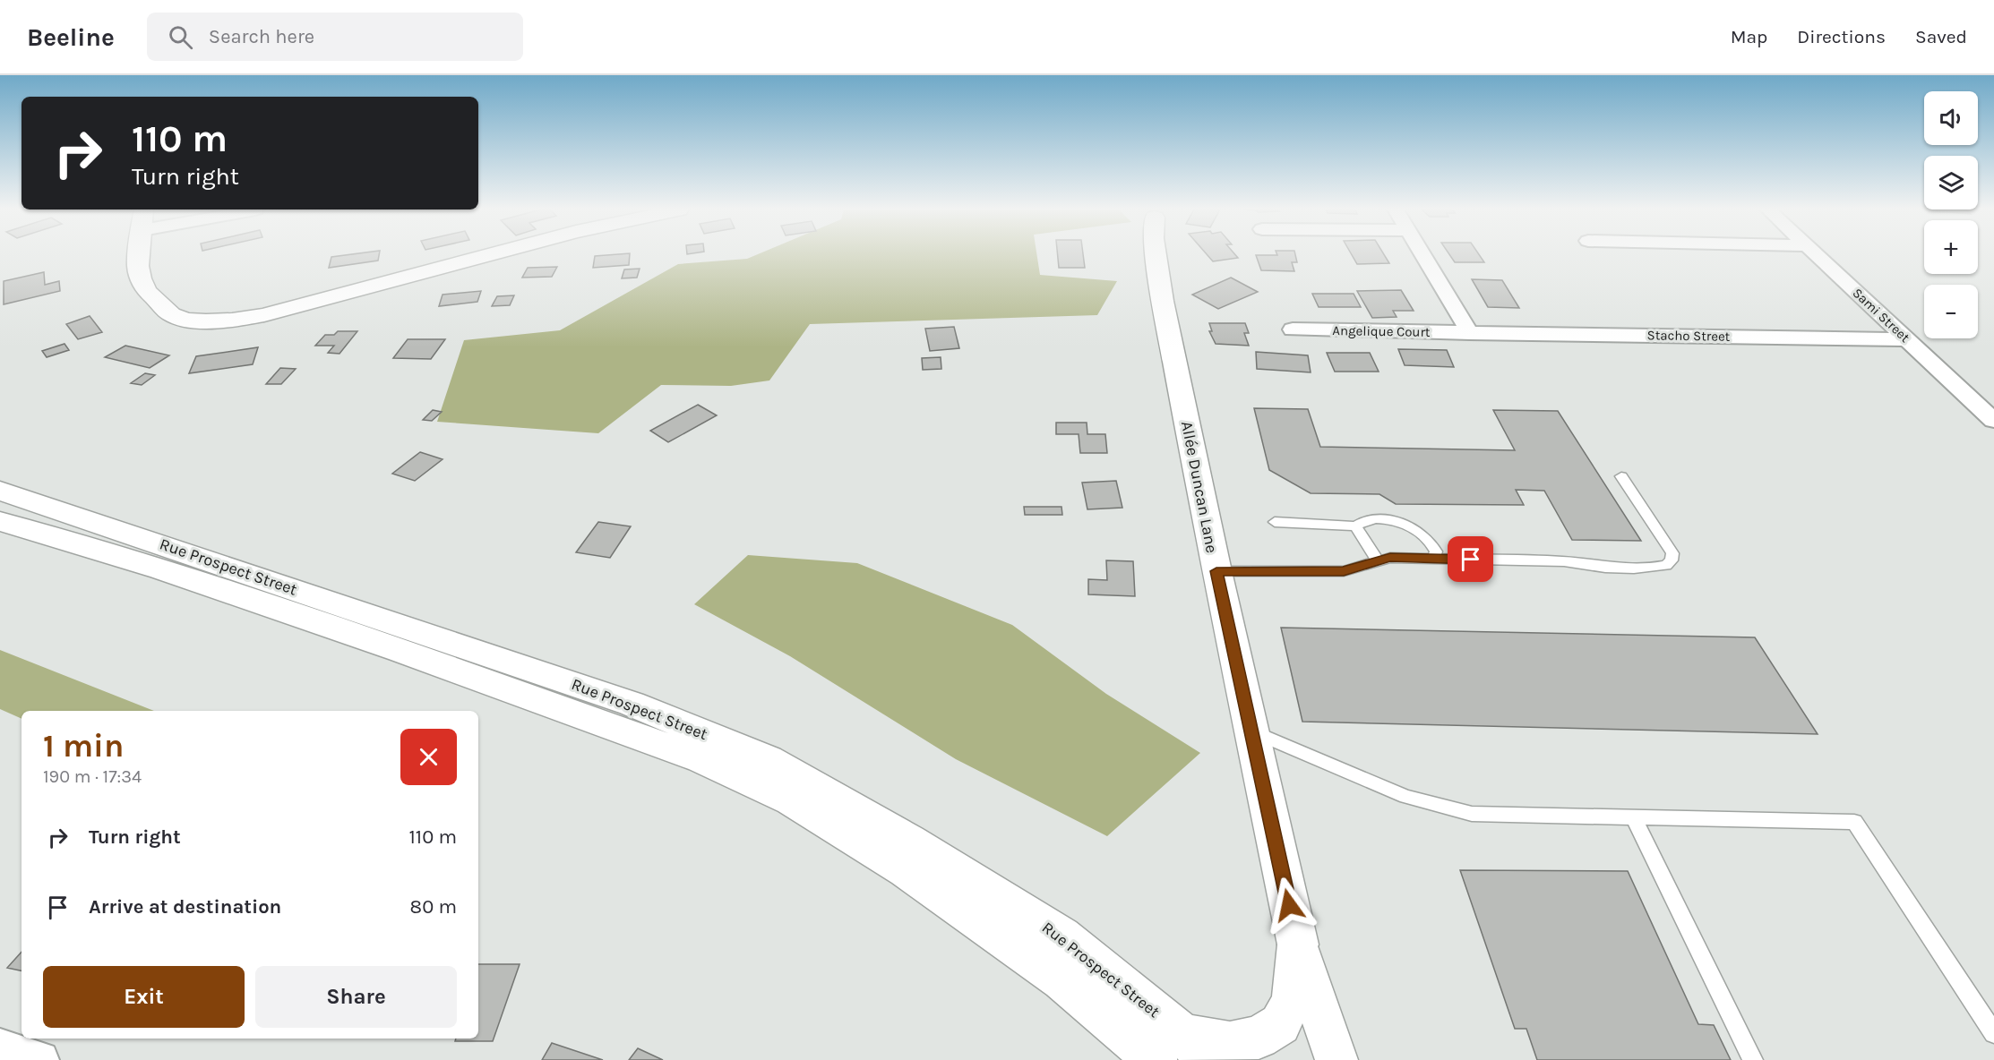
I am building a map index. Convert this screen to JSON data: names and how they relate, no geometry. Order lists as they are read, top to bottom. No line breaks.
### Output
{"streets":{"main road":["Allée Duncan Lane","Rue Prospect Street"],"street":["Sami Street","Angelique Court","Stacho Street"]},"crossings":[["Sami Street","Stacho Street"],["Angelique Court","Stacho Street"]],"page":{"header":"Beeline","search":"Search here","nav":["Map","Directions","Saved"],"map_buttons":["+","−"],"turn":["110 m","Turn right"],"heading":["1 min","190 m · 17:34"],"list":[{"name":"Turn right","value":"110 m"},{"name":"Arrive at destination","value":"80 m"}],"buttons":["Exit","Share"]}}
